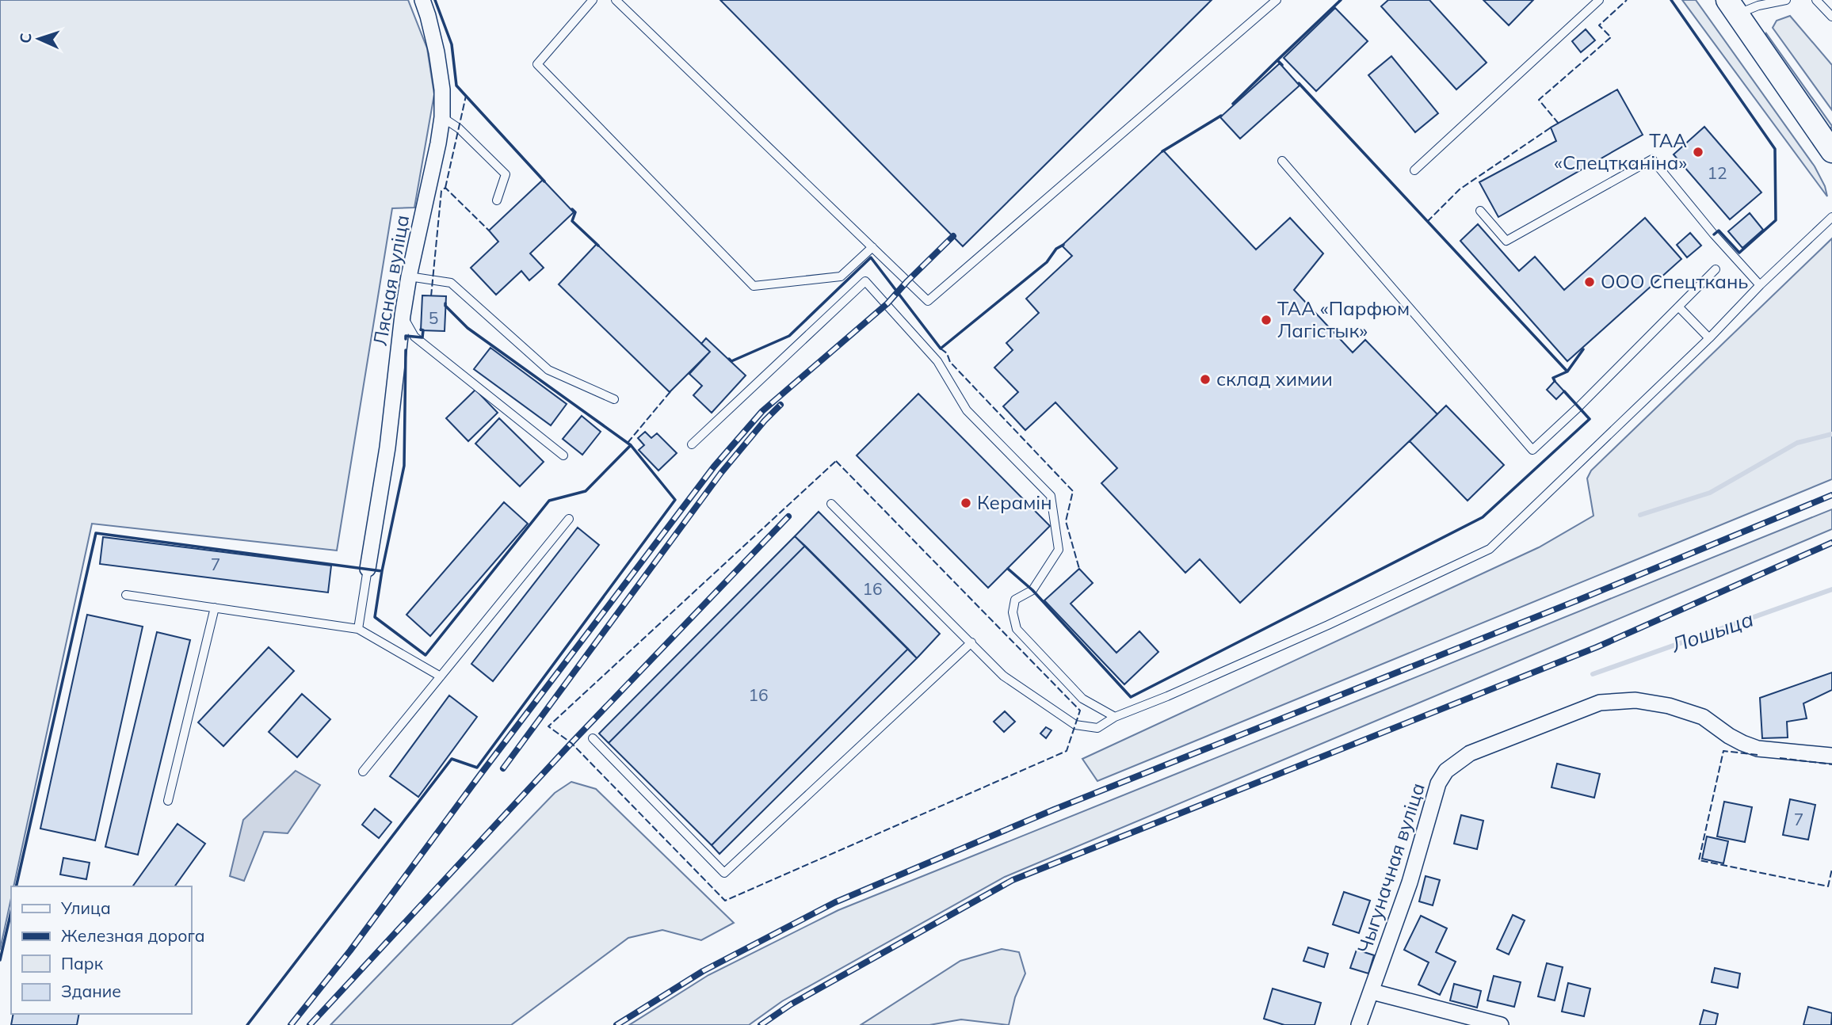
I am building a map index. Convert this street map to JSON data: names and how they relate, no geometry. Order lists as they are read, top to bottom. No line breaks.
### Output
{"streets":{"street":["Лясная вуліца","Чыгуначная вуліца"]},"water":["Лошыца"],"places":["ТАА «Спецтканіна»","ООО Спецткань","ТАА «Парфюм Лагістык»","склад химии","Керамін"],"house_numbers":["12","5","7","16","16","7"],"legend":["Улица","Железная дорога","Парк","Здание"],"north":"left"}
